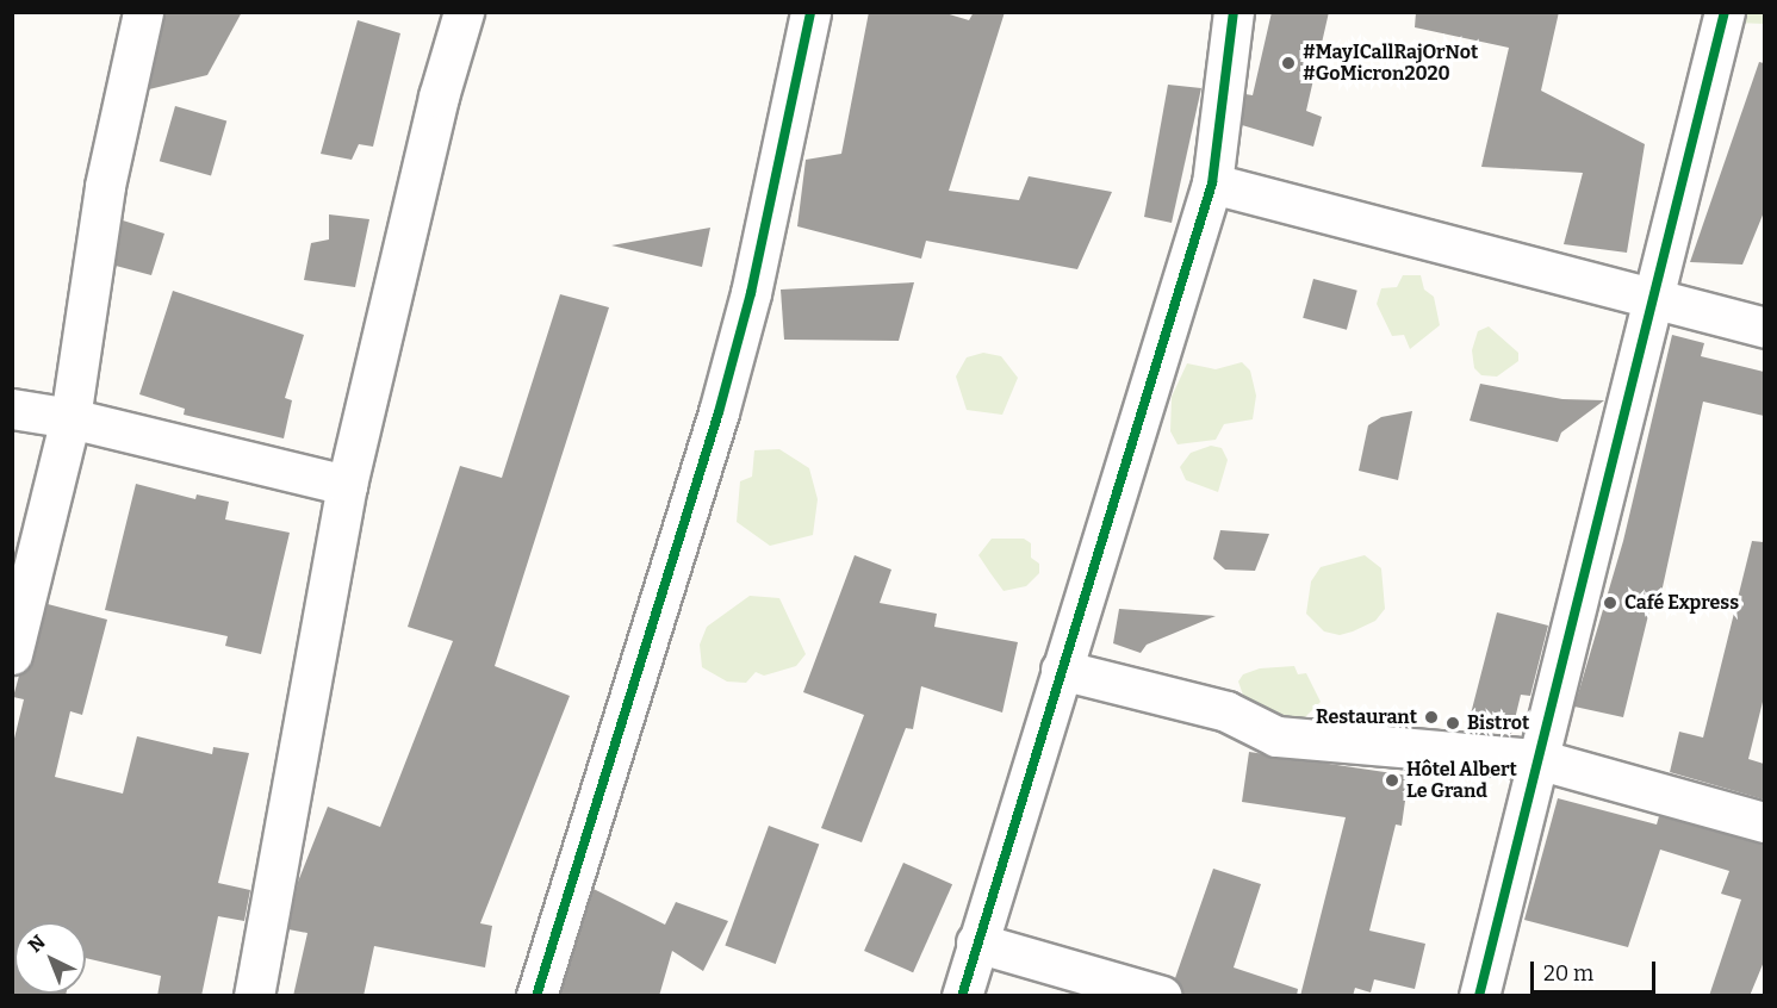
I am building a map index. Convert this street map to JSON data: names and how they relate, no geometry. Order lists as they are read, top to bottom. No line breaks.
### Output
{"places":["#MayICallRajOrNot #GoMicron2020","Café Express","Restaurant","Bistrot","Hôtel Albert Le Grand"],"scale_bar":"20 m","north":"top left"}
